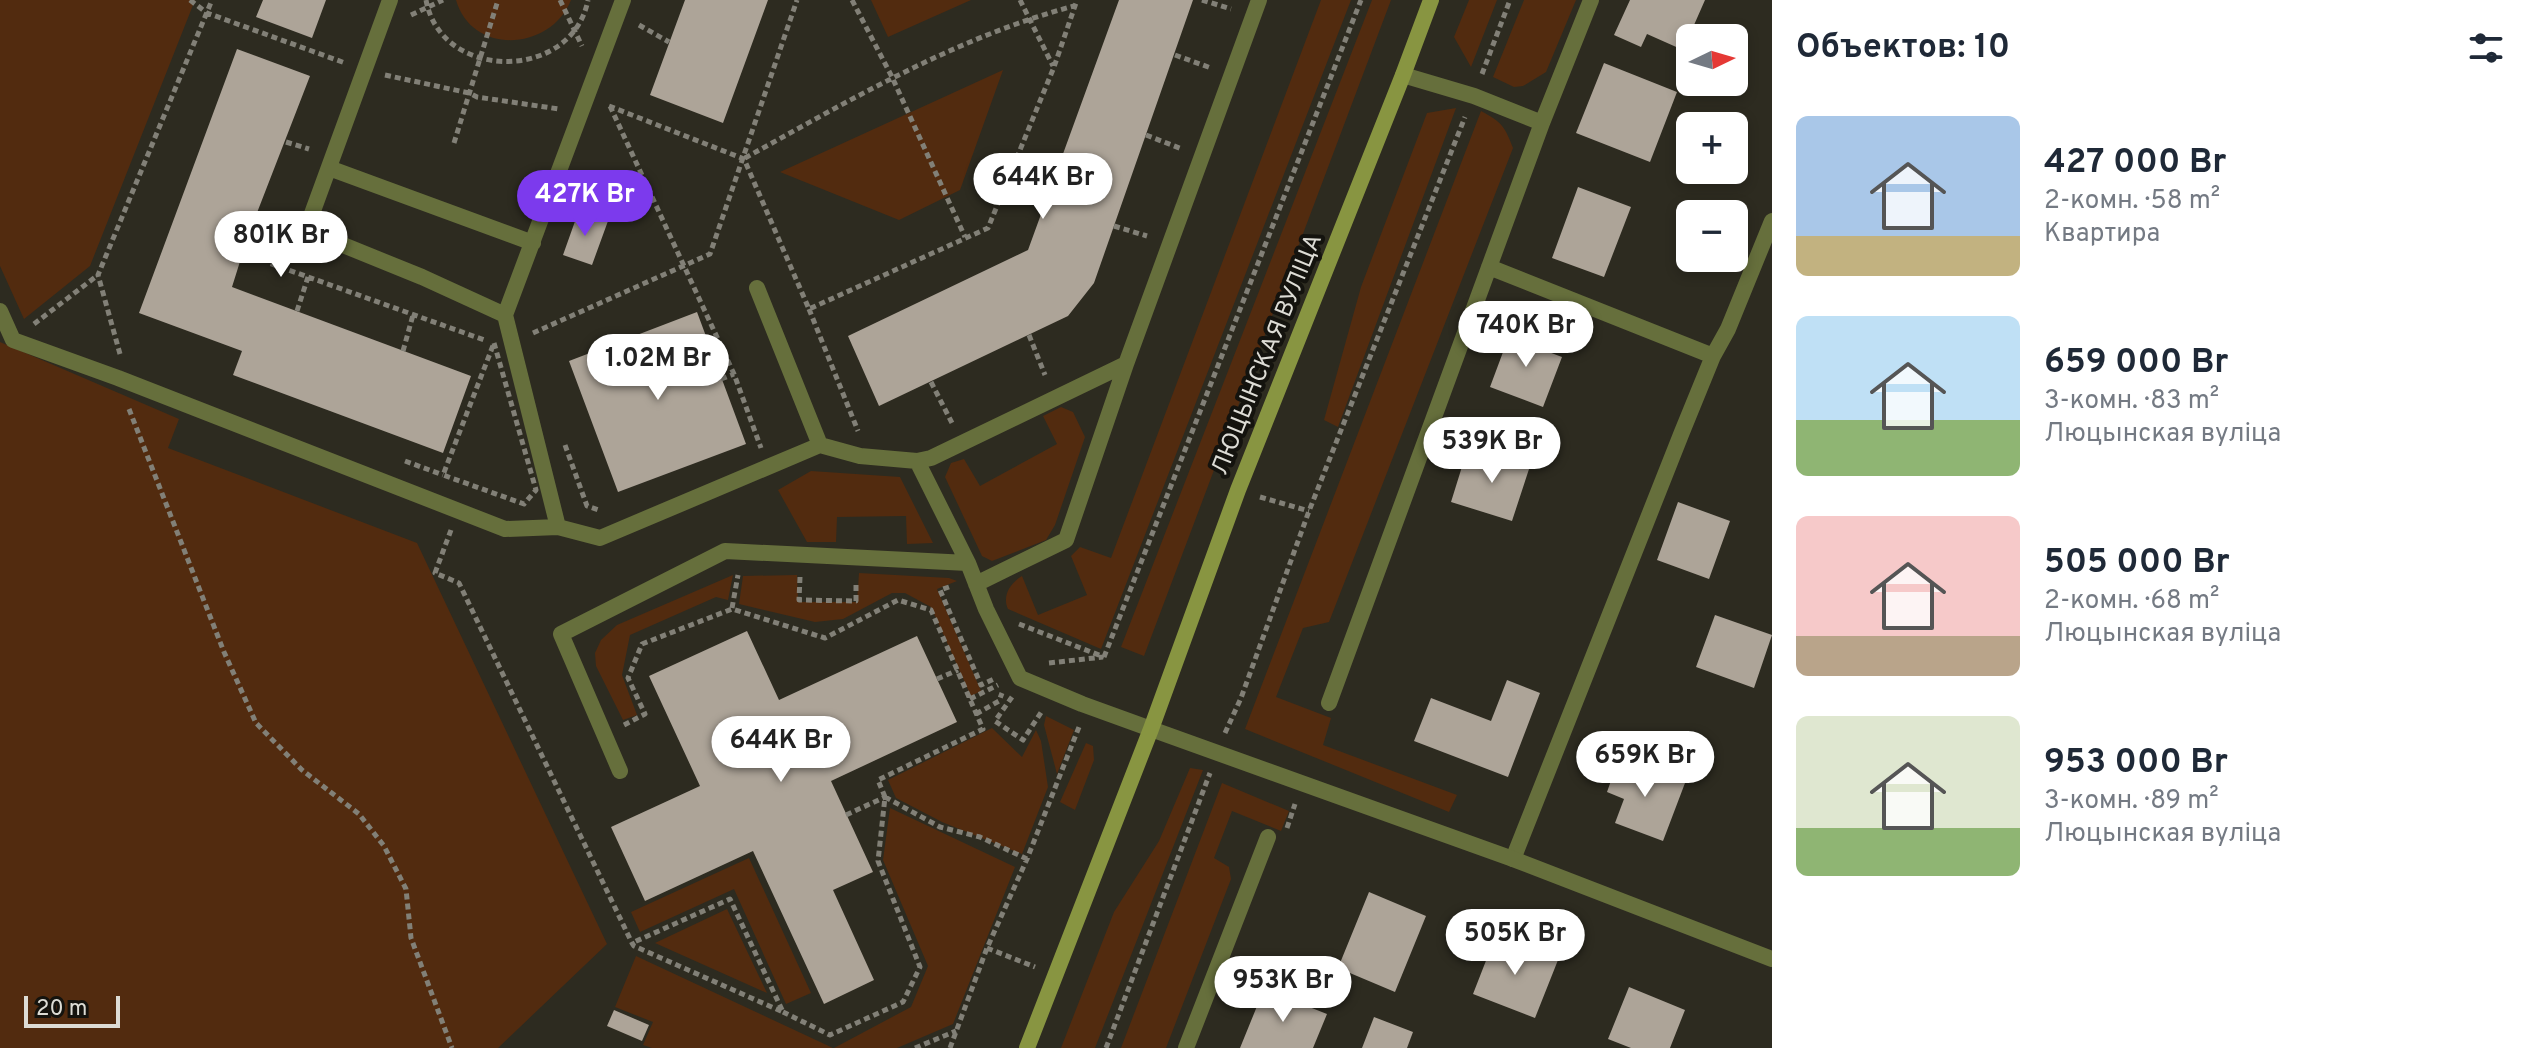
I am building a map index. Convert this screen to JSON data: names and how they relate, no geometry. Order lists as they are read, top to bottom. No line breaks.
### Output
{"streets":{"main road":["ЛЮЦЫНСКАЯ ВУЛІЦА"]},"scale_bar":"20 m","north":"right","page":{"heading":"Объектов: 10","map_buttons":["+","−"],"list":[{"name":"427 000 Br","note":"2-комн. · 58 m² · Квартира"},{"name":"659 000 Br","note":"3-комн. · 83 m² · Люцынская вуліца"},{"name":"505 000 Br","note":"2-комн. · 68 m² · Люцынская вуліца"},{"name":"953 000 Br","note":"3-комн. · 89 m² · Люцынская вуліца"}],"price":["644K Br","427K Br","801K Br","740K Br","1.02M Br","539K Br","644K Br","659K Br","505K Br","953K Br"],"scale":"20 m"}}
